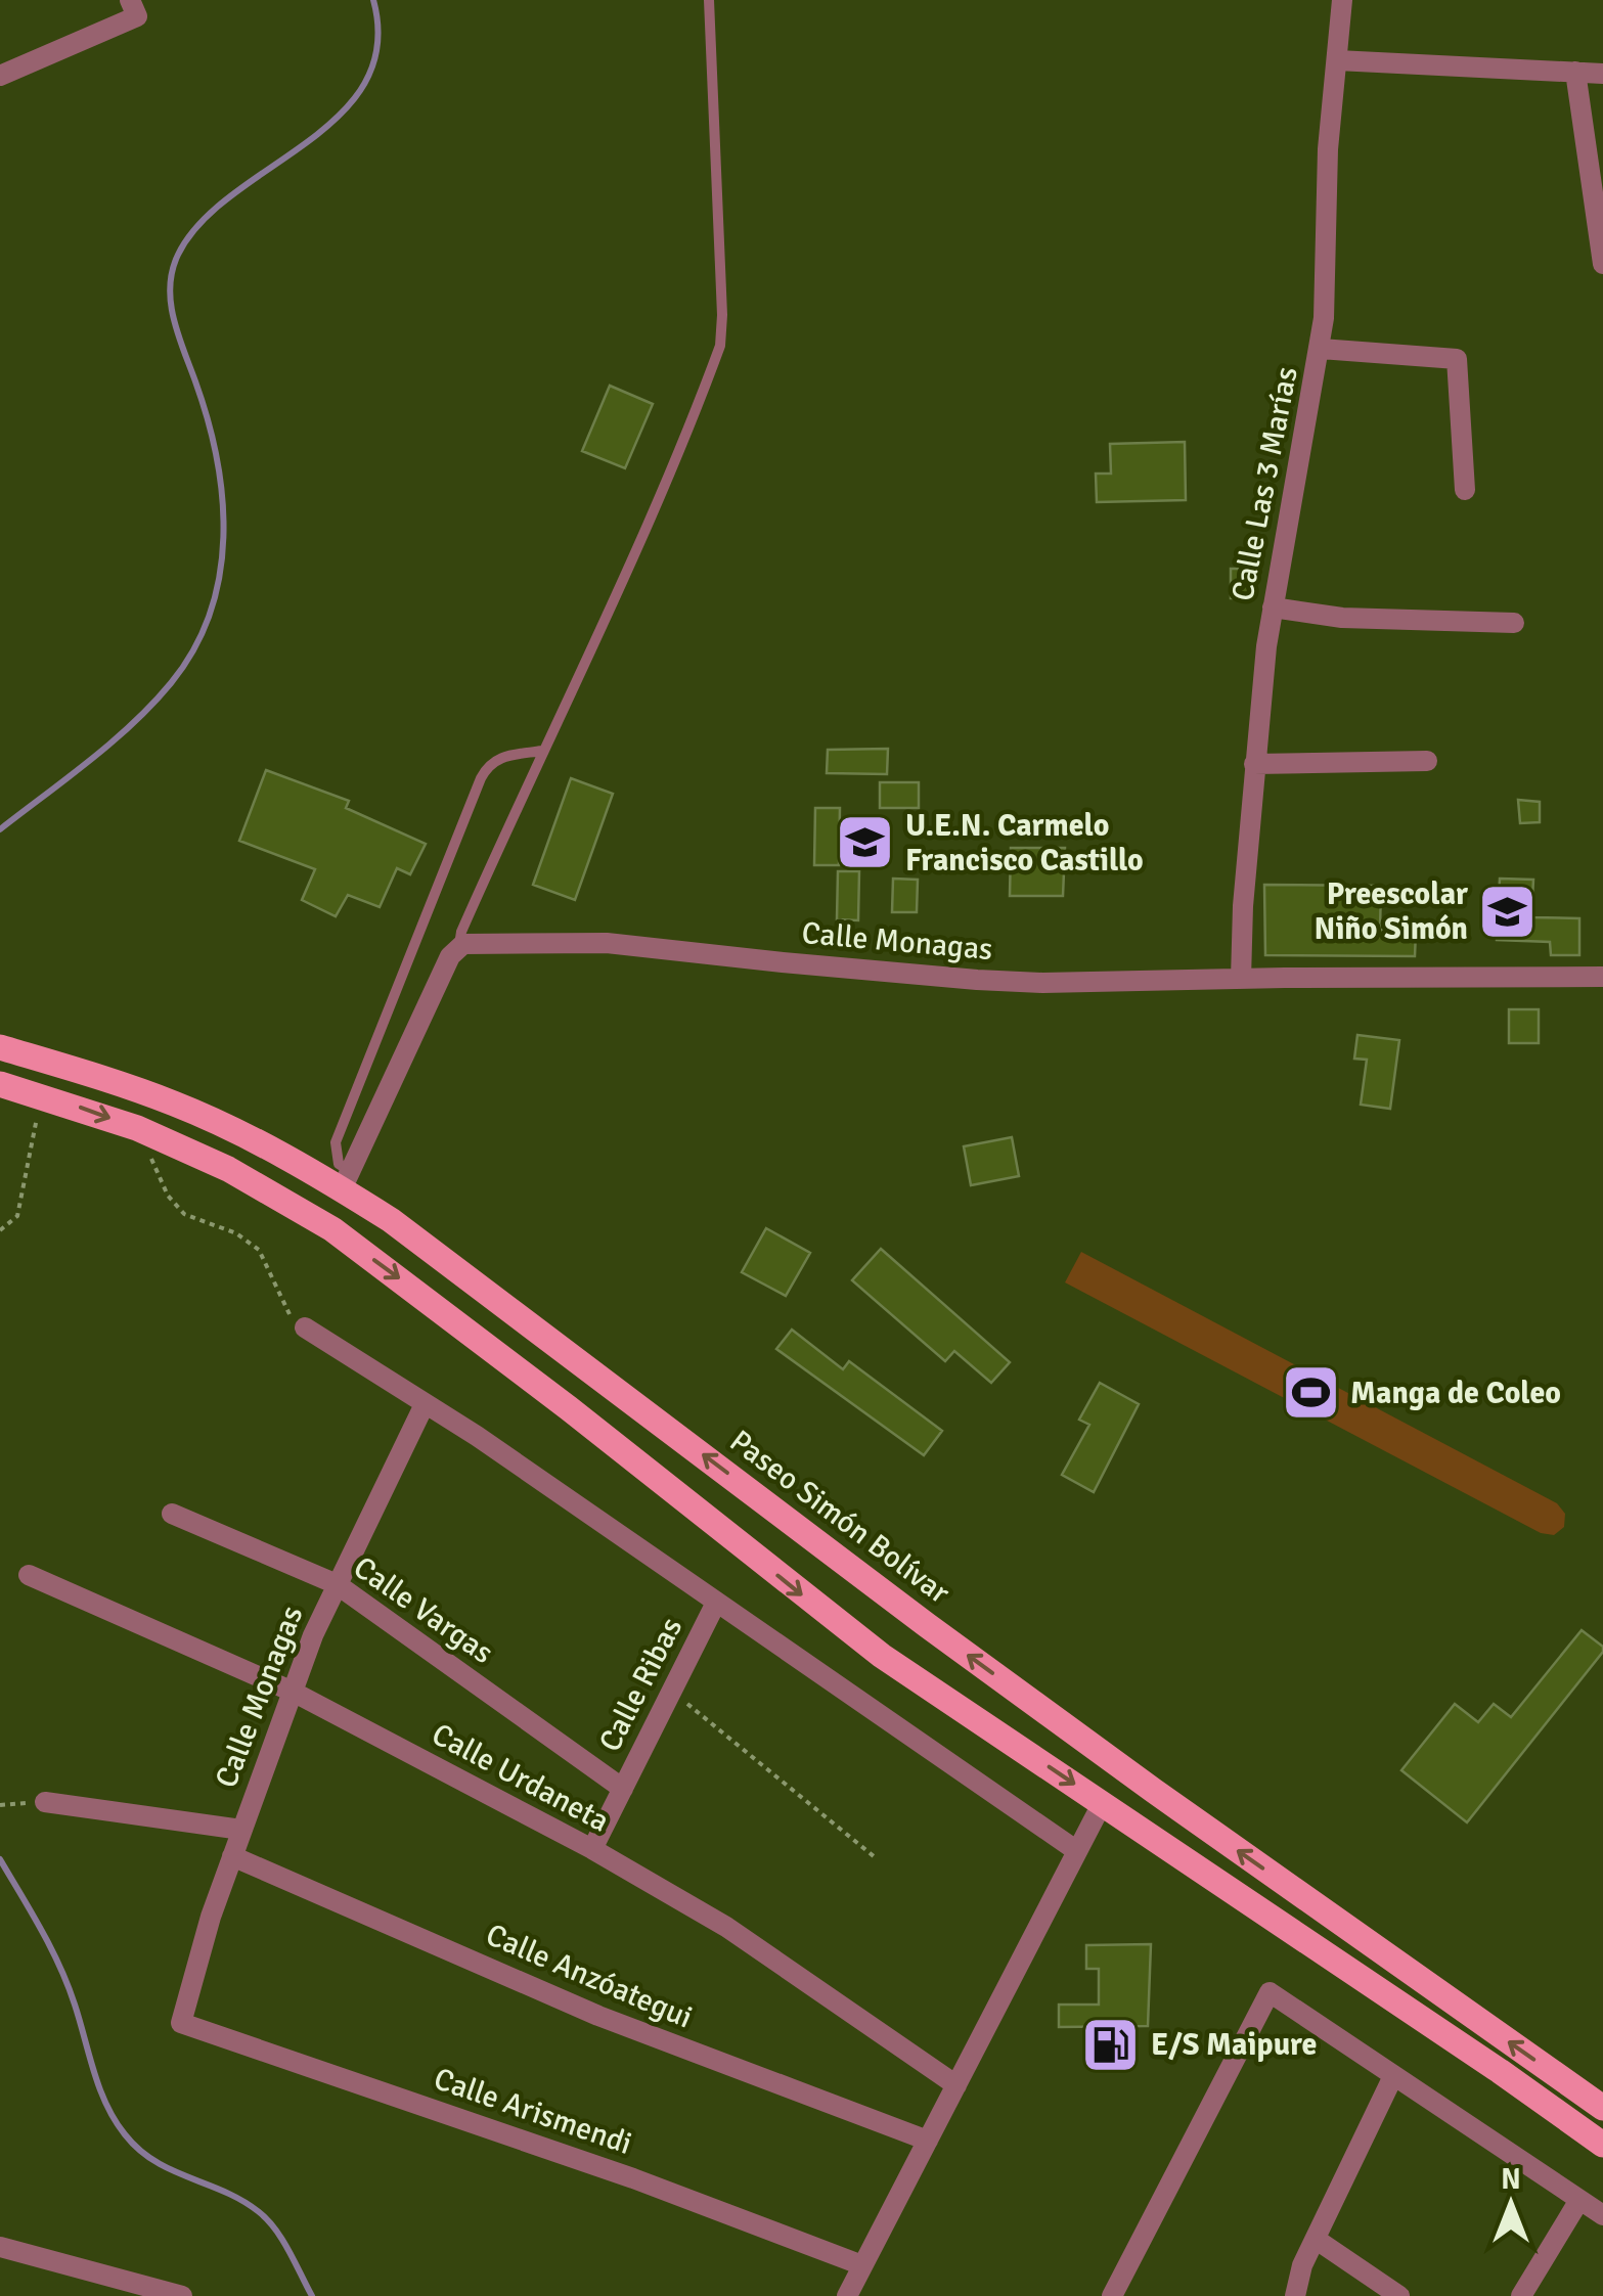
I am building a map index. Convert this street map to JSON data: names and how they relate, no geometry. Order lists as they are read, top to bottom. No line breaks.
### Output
{"streets":{"main road":["Paseo Simón Bolívar"],"street":["Calle Las 3 Marías","Calle Monagas","Calle Vargas","Calle Ribas","Calle Urdaneta","Calle Anzóategui","Calle Arismendi"]},"crossings":[["Calle Las 3 Marías","Calle Monagas"],["Calle Monagas","Calle Vargas"],["Calle Monagas","Calle Urdaneta"],["Calle Monagas","Calle Anzóategui"],["Calle Monagas","Calle Arismendi"],["Calle Vargas","Calle Ribas"],["Calle Ribas","Calle Urdaneta"]],"places":{"school or university":["U.E.N. Carmelo Francisco Castillo","Preescolar Niño Simón"],"sports":["Manga de Coleo"],"fuel station":["E/S Maipure"]},"north":"top"}
